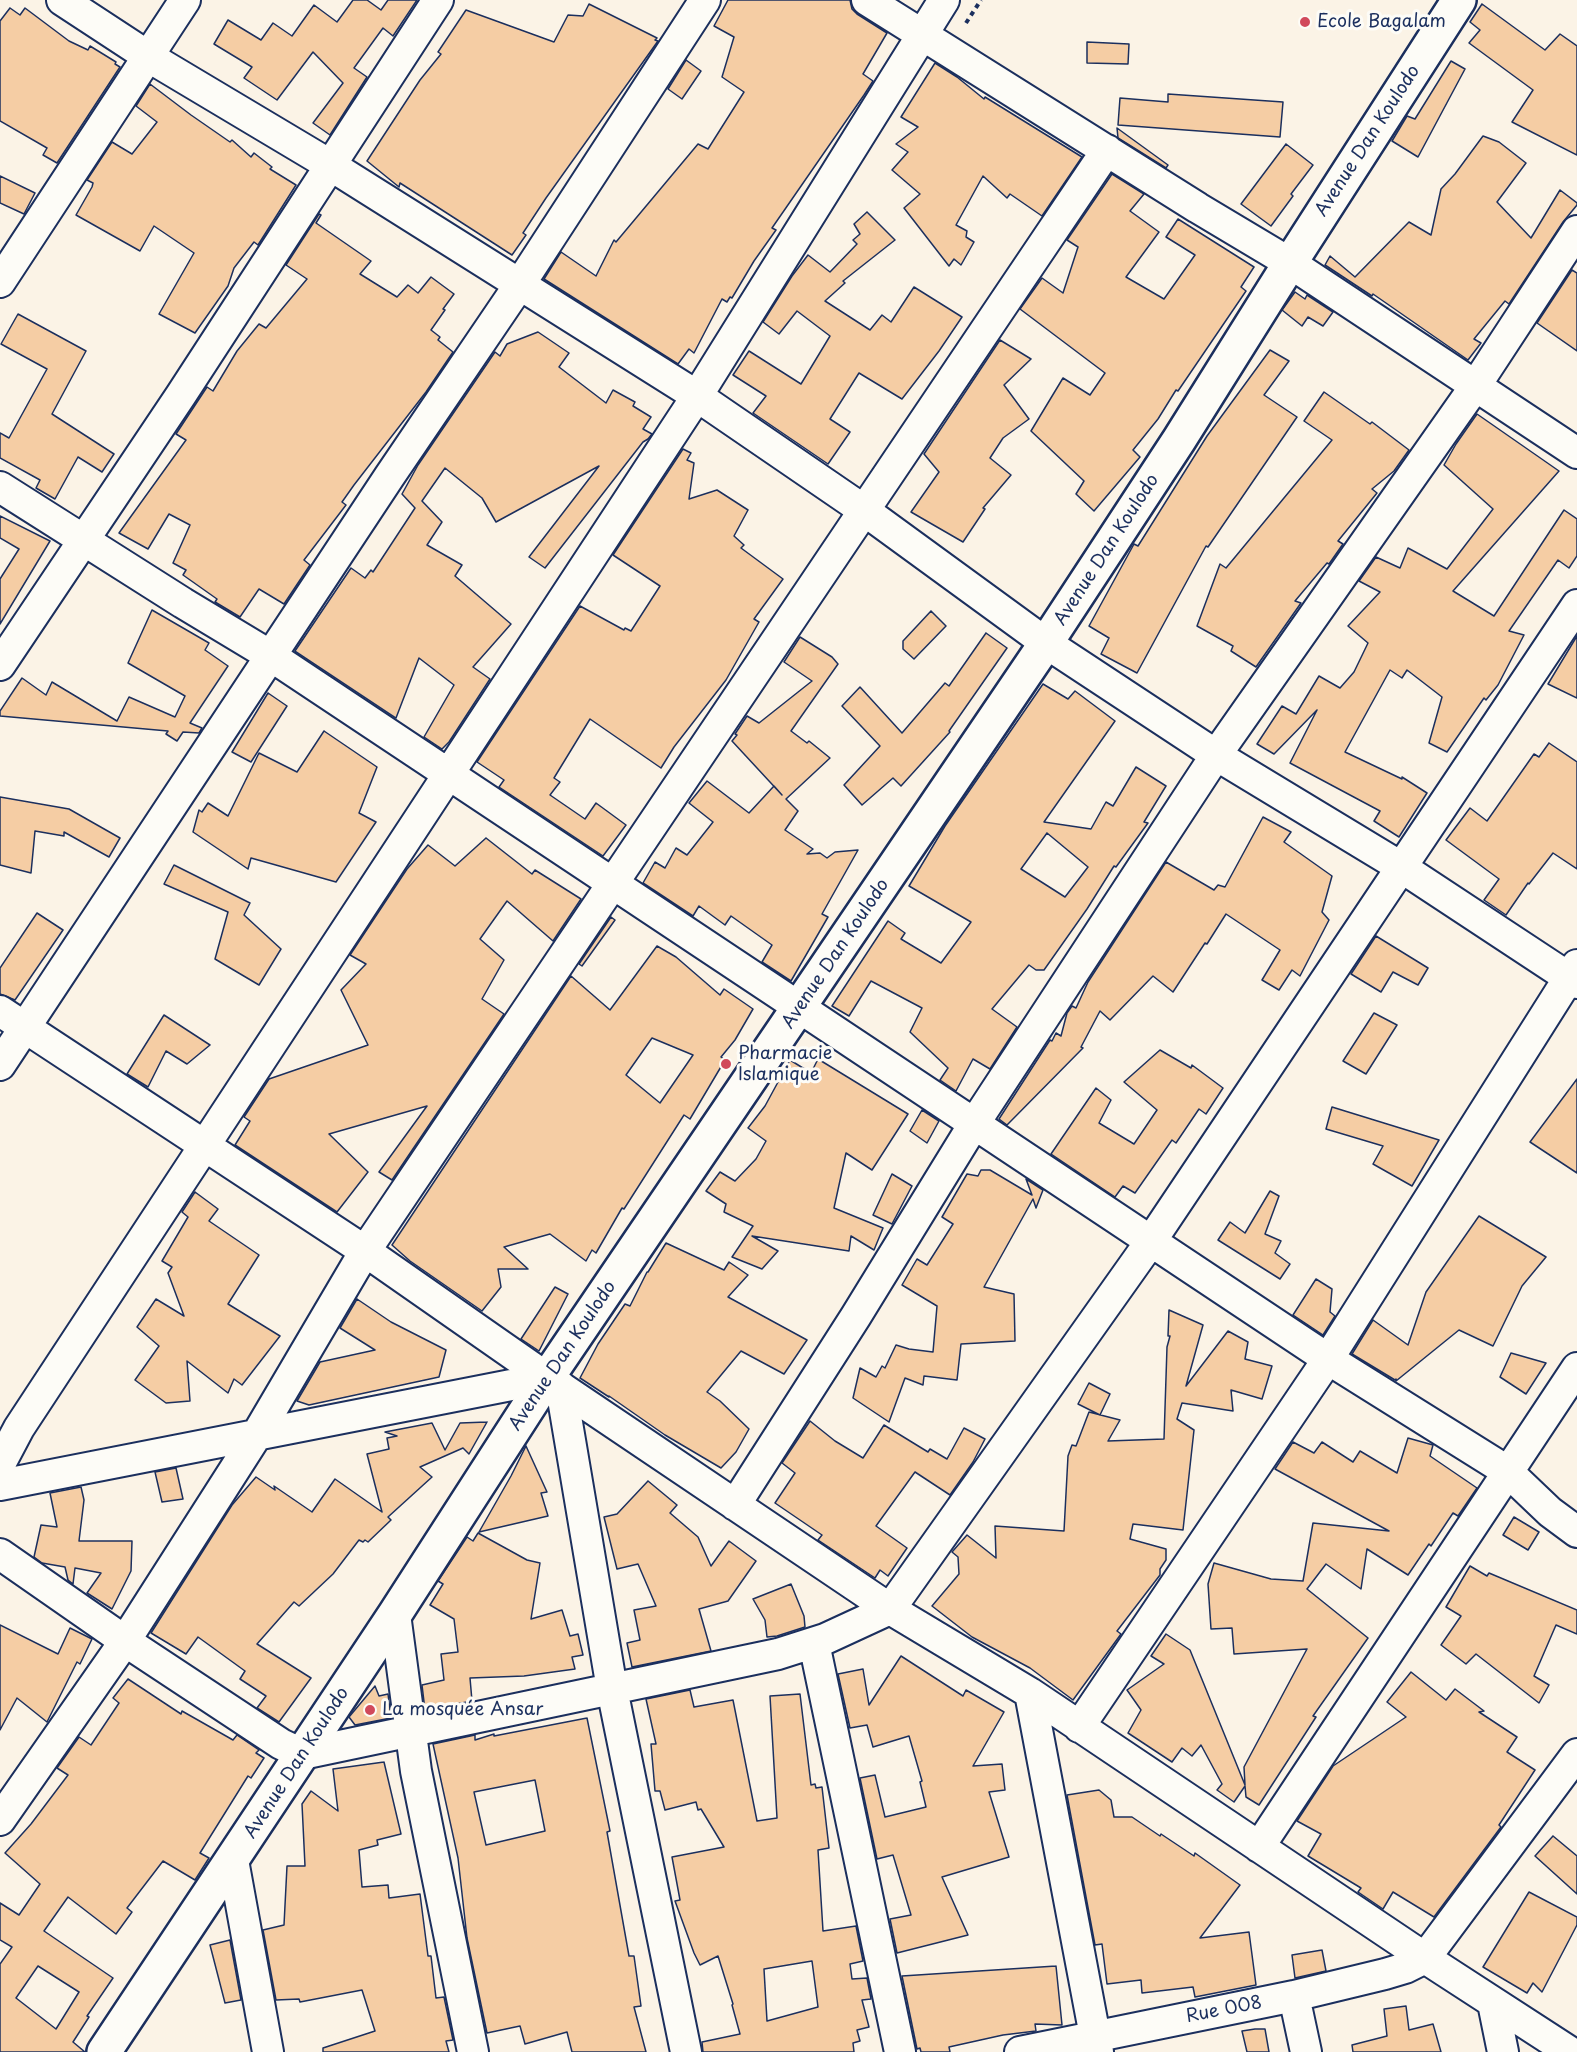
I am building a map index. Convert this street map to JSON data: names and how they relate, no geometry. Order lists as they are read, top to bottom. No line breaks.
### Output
{"streets":{"street":["Avenue Dan Koulodo","Rue 008"]},"places":["Ecole Bagalam","Pharmacie Islamique","La mosquée Ansar"]}
